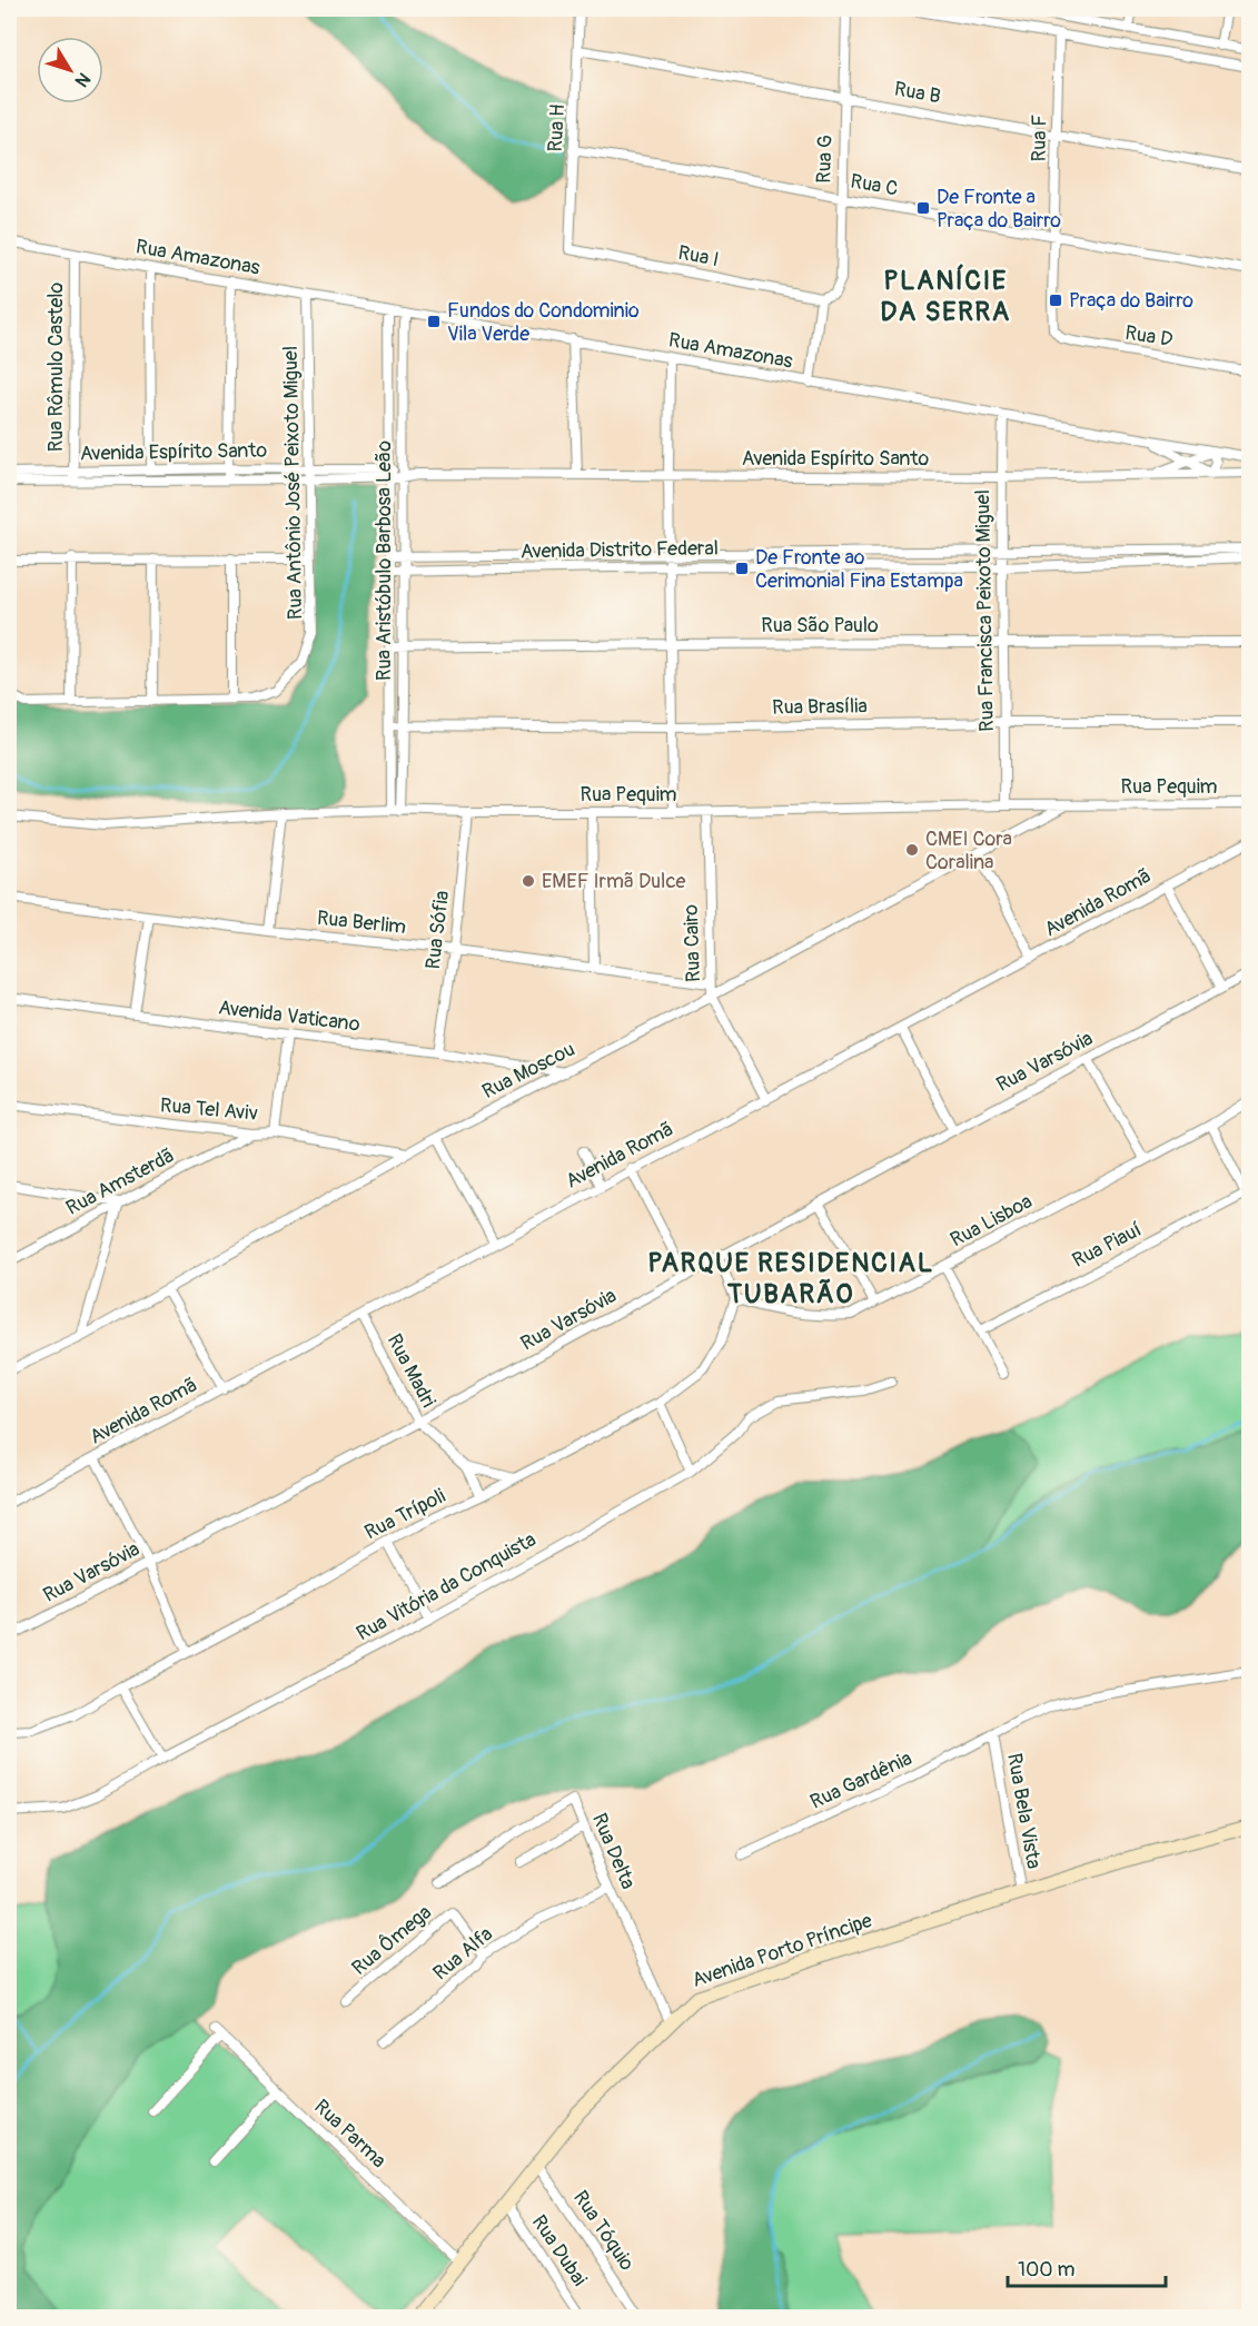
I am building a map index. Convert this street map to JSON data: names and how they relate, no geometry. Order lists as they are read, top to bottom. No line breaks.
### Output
{"streets":{"street":["Rua B","Rua H","Rua F","Rua G","Rua C","Rua I","Rua Amazonas","Rua D","Rua Rômulo Castelo","Avenida Espírito Santo","Rua Antônio José Peixoto Miguel","Avenida Distrito Federal","Rua Aristóbulo Barbosa Leão","Rua Francisca Peixoto Miguel","Rua São Paulo","Rua Brasília","Rua Pequim","Avenida Romã","Rua Berlim","Rua Sófia","Rua Cairo","Avenida Vaticano","Rua Varsóvia","Rua Moscou","Rua Tel Aviv","Rua Amsterdã","Rua Lisboa","Rua Piauí","Rua Madri","Rua Trípoli","Rua Vitória da Conquista","Rua Gardênia","Rua Bela Vista","Rua Delta","Rua Ômega","Avenida Porto Príncipe","Rua Alfa","Rua Parma","Rua Tóquio","Rua Dubai"]},"crossings":[["Rua B","Rua H"],["Rua B","Rua F"],["Rua B","Rua G"],["Rua H","Rua C"],["Rua H","Rua I"],["Rua F","Rua C"],["Rua F","Rua D"],["Rua G","Rua C"],["Rua G","Rua I"],["Rua Amazonas","Rua Rômulo Castelo"],["Rua Amazonas","Rua Antônio José Peixoto Miguel"],["Rua Amazonas","Rua Aristóbulo Barbosa Leão"],["Rua Amazonas","Rua Francisca Peixoto Miguel"],["Rua Rômulo Castelo","Avenida Espírito Santo"],["Avenida Espírito Santo","Rua Antônio José Peixoto Miguel"],["Avenida Espírito Santo","Rua Aristóbulo Barbosa Leão"],["Avenida Espírito Santo","Rua Francisca Peixoto Miguel"],["Avenida Distrito Federal","Rua Aristóbulo Barbosa Leão"],["Avenida Distrito Federal","Rua Francisca Peixoto Miguel"],["Rua Aristóbulo Barbosa Leão","Rua São Paulo"],["Rua Aristóbulo Barbosa Leão","Rua Brasília"],["Rua Aristóbulo Barbosa Leão","Rua Pequim"],["Rua Francisca Peixoto Miguel","Rua São Paulo"],["Rua Francisca Peixoto Miguel","Rua Brasília"],["Rua Francisca Peixoto Miguel","Rua Pequim"],["Rua Pequim","Rua Sófia"],["Rua Pequim","Rua Cairo"],["Rua Pequim","Rua Moscou"],["Avenida Romã","Rua Cairo"],["Avenida Romã","Rua Madri"],["Rua Berlim","Rua Sófia"],["Rua Berlim","Rua Cairo"],["Rua Sófia","Avenida Vaticano"],["Rua Cairo","Rua Moscou"],["Avenida Vaticano","Rua Moscou"],["Rua Varsóvia","Rua Madri"],["Rua Moscou","Rua Tel Aviv"],["Rua Tel Aviv","Rua Amsterdã"],["Rua Lisboa","Rua Trípoli"],["Rua Madri","Rua Trípoli"],["Rua Gardênia","Rua Bela Vista"],["Rua Bela Vista","Avenida Porto Príncipe"],["Rua Delta","Avenida Porto Príncipe"],["Rua Delta","Rua Alfa"],["Rua Ômega","Rua Alfa"],["Avenida Porto Príncipe","Rua Parma"],["Avenida Porto Príncipe","Rua Tóquio"],["Avenida Porto Príncipe","Rua Dubai"]],"districts":["PLANÍCIE DA SERRA","PARQUE RESIDENCIAL TUBARÃO"],"places":{"transit":["De Fronte a Praça do Bairro","Praça do Bairro","Fundos do Condominio Vila Verde","De Fronte ao Cerimonial Fina Estampa"],"other":["CMEI Cora Coralina","EMEF Irmã Dulce"]},"scale_bar":"100 m","north":"bottom right"}
